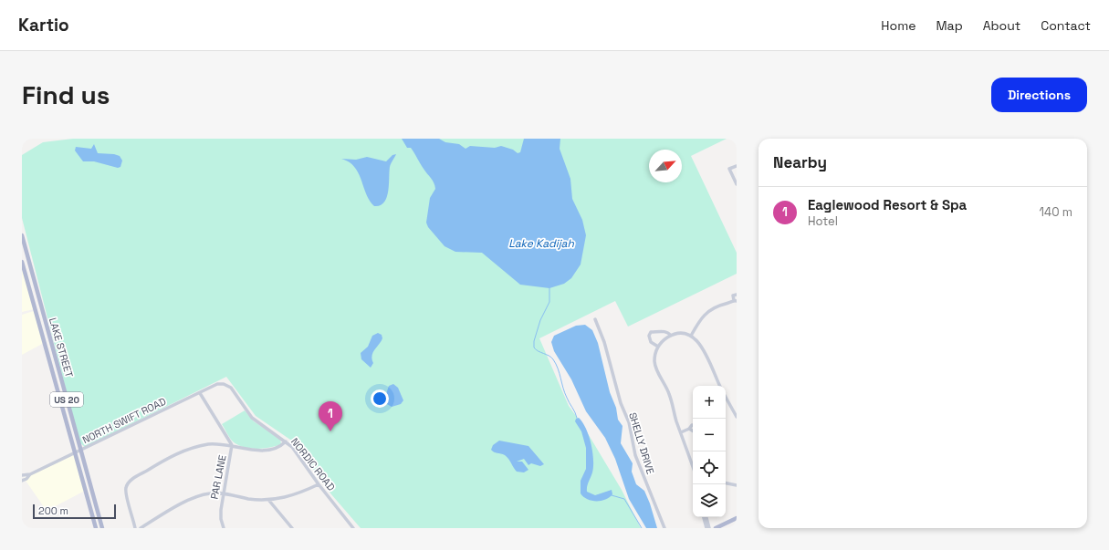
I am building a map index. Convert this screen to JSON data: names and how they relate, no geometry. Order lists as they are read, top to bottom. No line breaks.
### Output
{"streets":{"main road":["LAKE STREET","US 20"],"street":["NORTH SWIFT ROAD","SHELLY DRIVE","NORDIC ROAD","PAR LANE"]},"crossings":[["LAKE STREET","NORTH SWIFT ROAD"],["NORTH SWIFT ROAD","NORDIC ROAD"],["NORTH SWIFT ROAD","PAR LANE"]],"water":["Lake Kadijah"],"scale_bar":"200 m","north":"top right","page":{"header":"Kartio","nav":["Home","Map","About","Contact"],"buttons":"Directions","title":"Find us","heading":"Nearby","list":[{"mark":"1","name":"Eaglewood Resort & Spa","note":"Hotel","value":"140 m"}],"map_buttons":["+","−"],"pins":"1","scale":"200 m"}}
